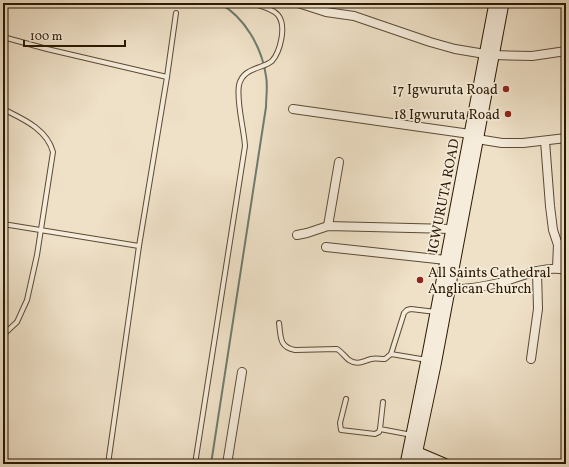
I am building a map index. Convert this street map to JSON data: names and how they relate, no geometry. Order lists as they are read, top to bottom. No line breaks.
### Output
{"streets":{"main road":["IGWURUTA ROAD"]},"places":["17 Igwuruta Road","18 Igwuruta Road","All Saints Cathedral Anglican Church"],"scale_bar":"100 m"}
